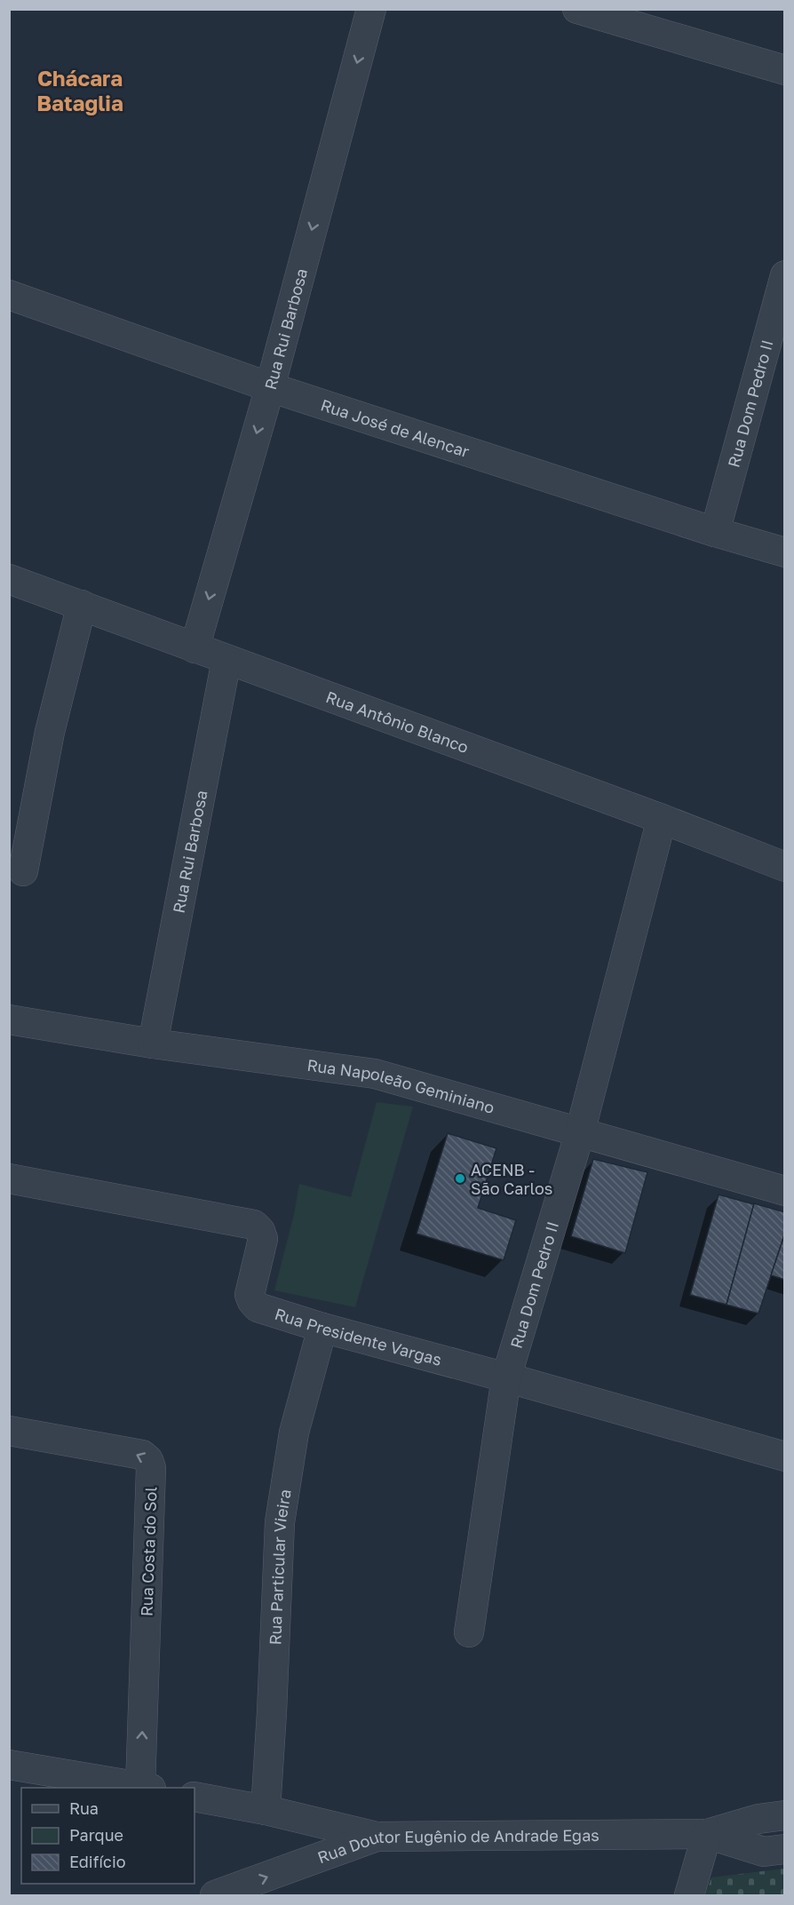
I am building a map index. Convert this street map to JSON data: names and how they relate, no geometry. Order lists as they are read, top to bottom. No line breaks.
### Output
{"streets":{"street":["Rua Rui Barbosa","Rua Dom Pedro II","Rua José de Alencar","Rua Antônio Blanco","Rua Napoleão Geminiano","Rua Presidente Vargas","Rua Costa do Sol","Rua Particular Vieira","Rua Doutor Eugênio de Andrade Egas"]},"crossings":[["Rua Rui Barbosa","Rua José de Alencar"],["Rua Rui Barbosa","Rua Antônio Blanco"],["Rua Rui Barbosa","Rua Napoleão Geminiano"],["Rua Dom Pedro II","Rua José de Alencar"],["Rua Dom Pedro II","Rua Antônio Blanco"],["Rua Dom Pedro II","Rua Napoleão Geminiano"],["Rua Dom Pedro II","Rua Presidente Vargas"],["Rua Presidente Vargas","Rua Particular Vieira"]],"one_way":["Rua Rui Barbosa","Rua Costa do Sol"],"districts":["Chácara Bataglia"],"places":["ACENB - São Carlos"],"legend":["Rua","Parque","Edifício"]}
